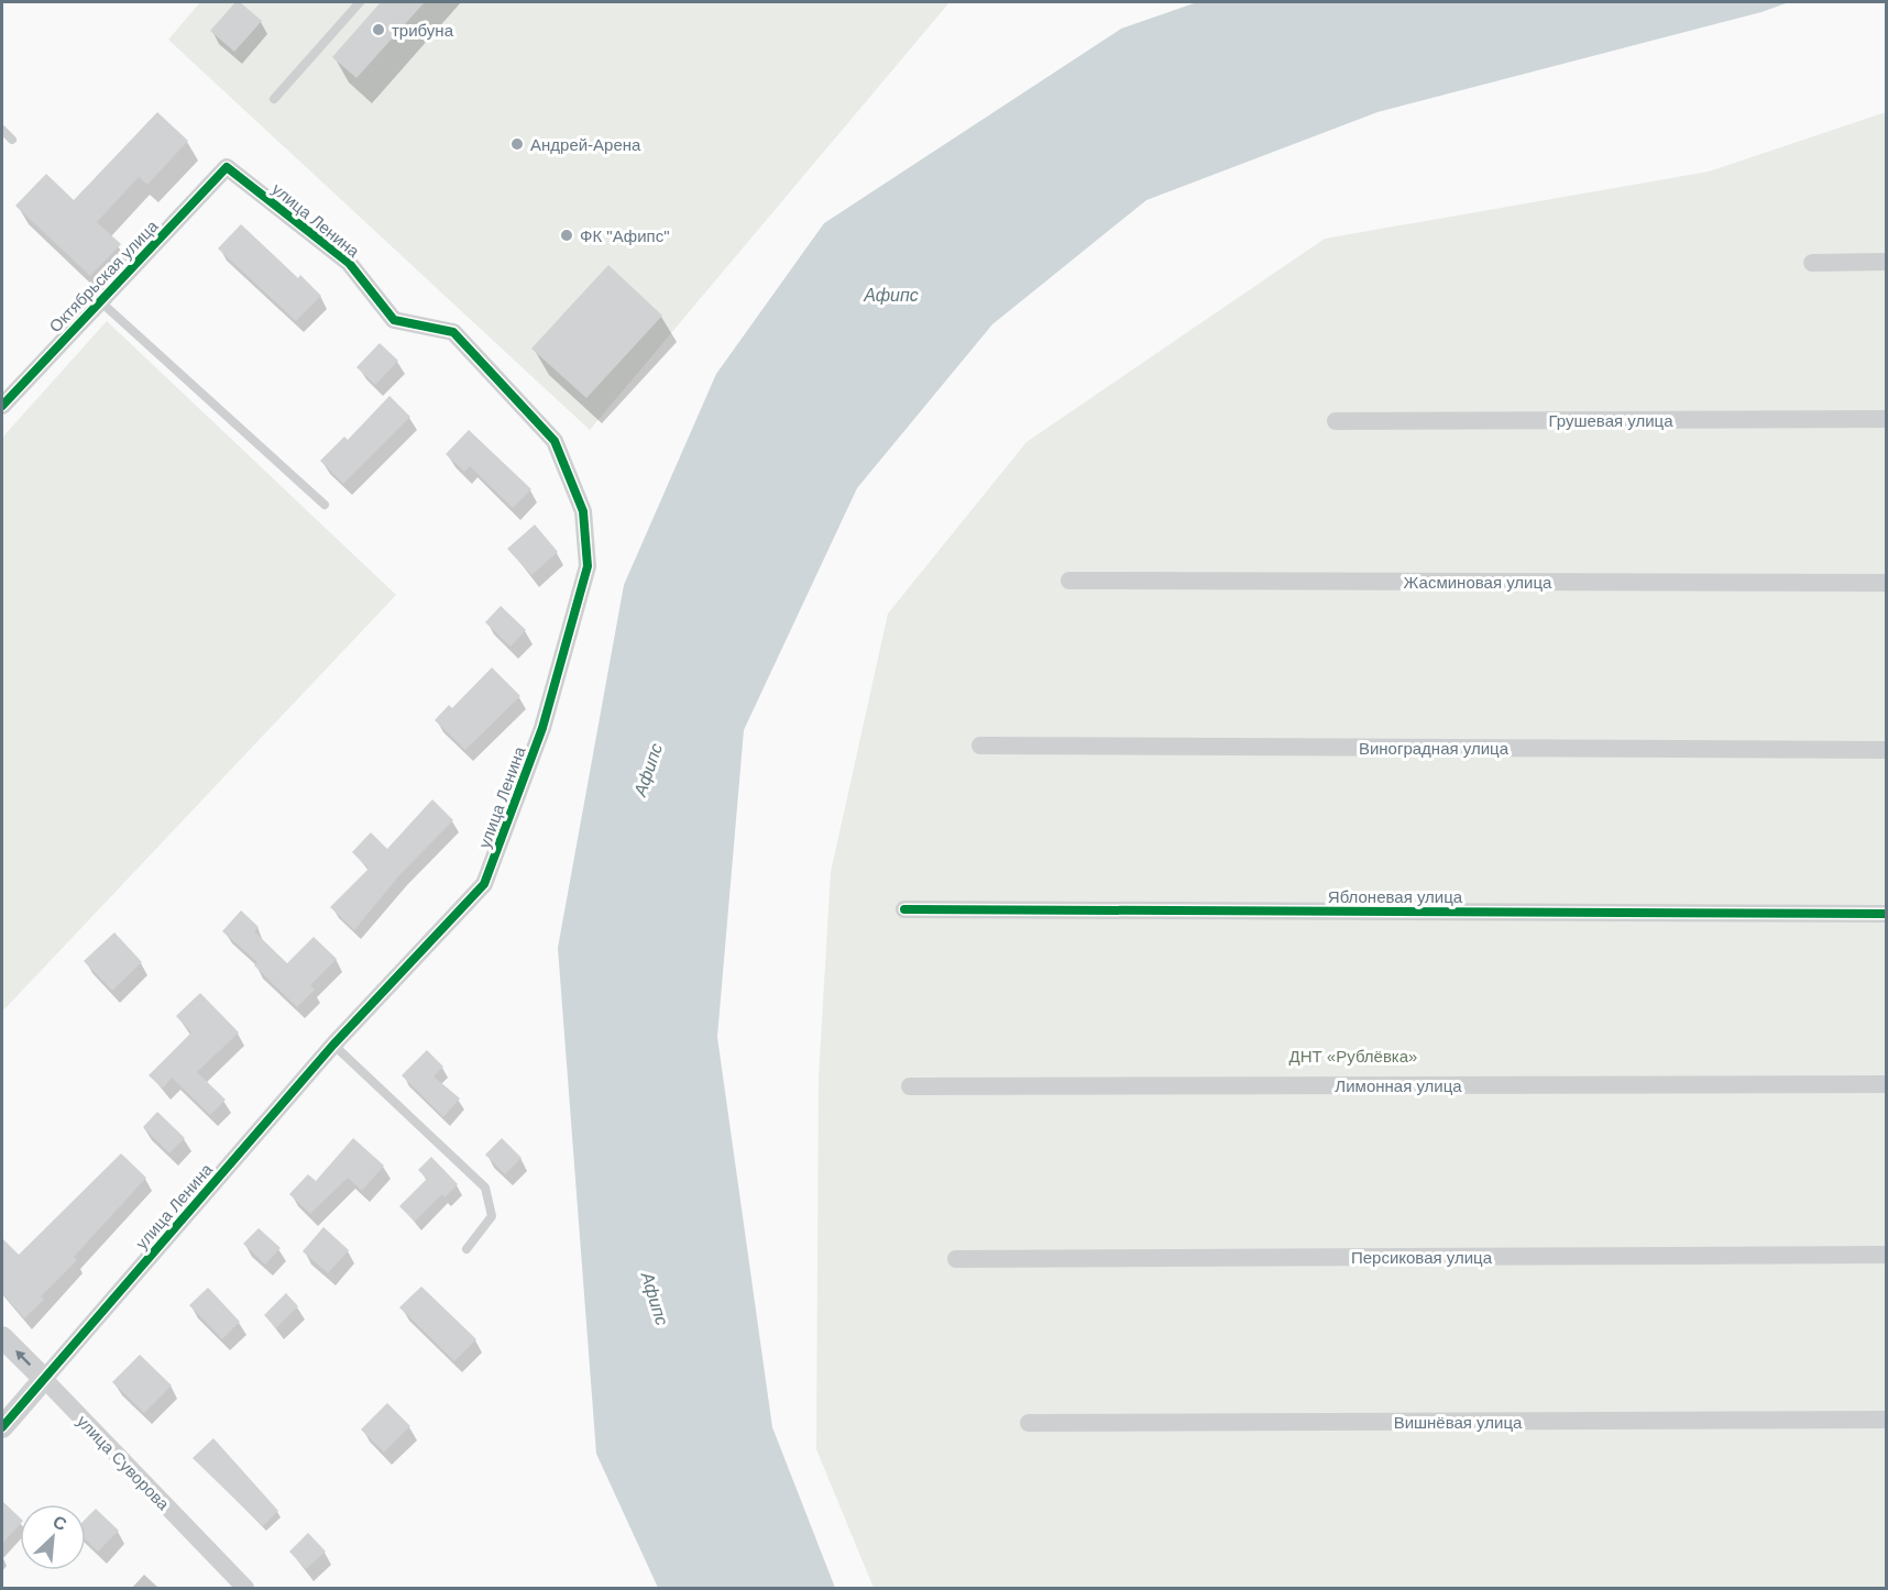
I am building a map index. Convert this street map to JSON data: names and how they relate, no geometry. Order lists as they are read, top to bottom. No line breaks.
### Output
{"streets":{"street":["улица Ленина","Октябрьская улица","Грушевая улица","Жасминовая улица","Виноградная улица","Яблоневая улица","Лимонная улица","Персиковая улица","Вишнёвая улица","улица Суворова"]},"crossings":[["улица Ленина","Октябрьская улица"],["улица Ленина","улица Суворова"]],"water":["Афипс"],"parks":["ДНТ «Рублёвка»"],"places":["трибуна","Андрей-Арена","ФК \"Афипс\""],"north":"top right"}
